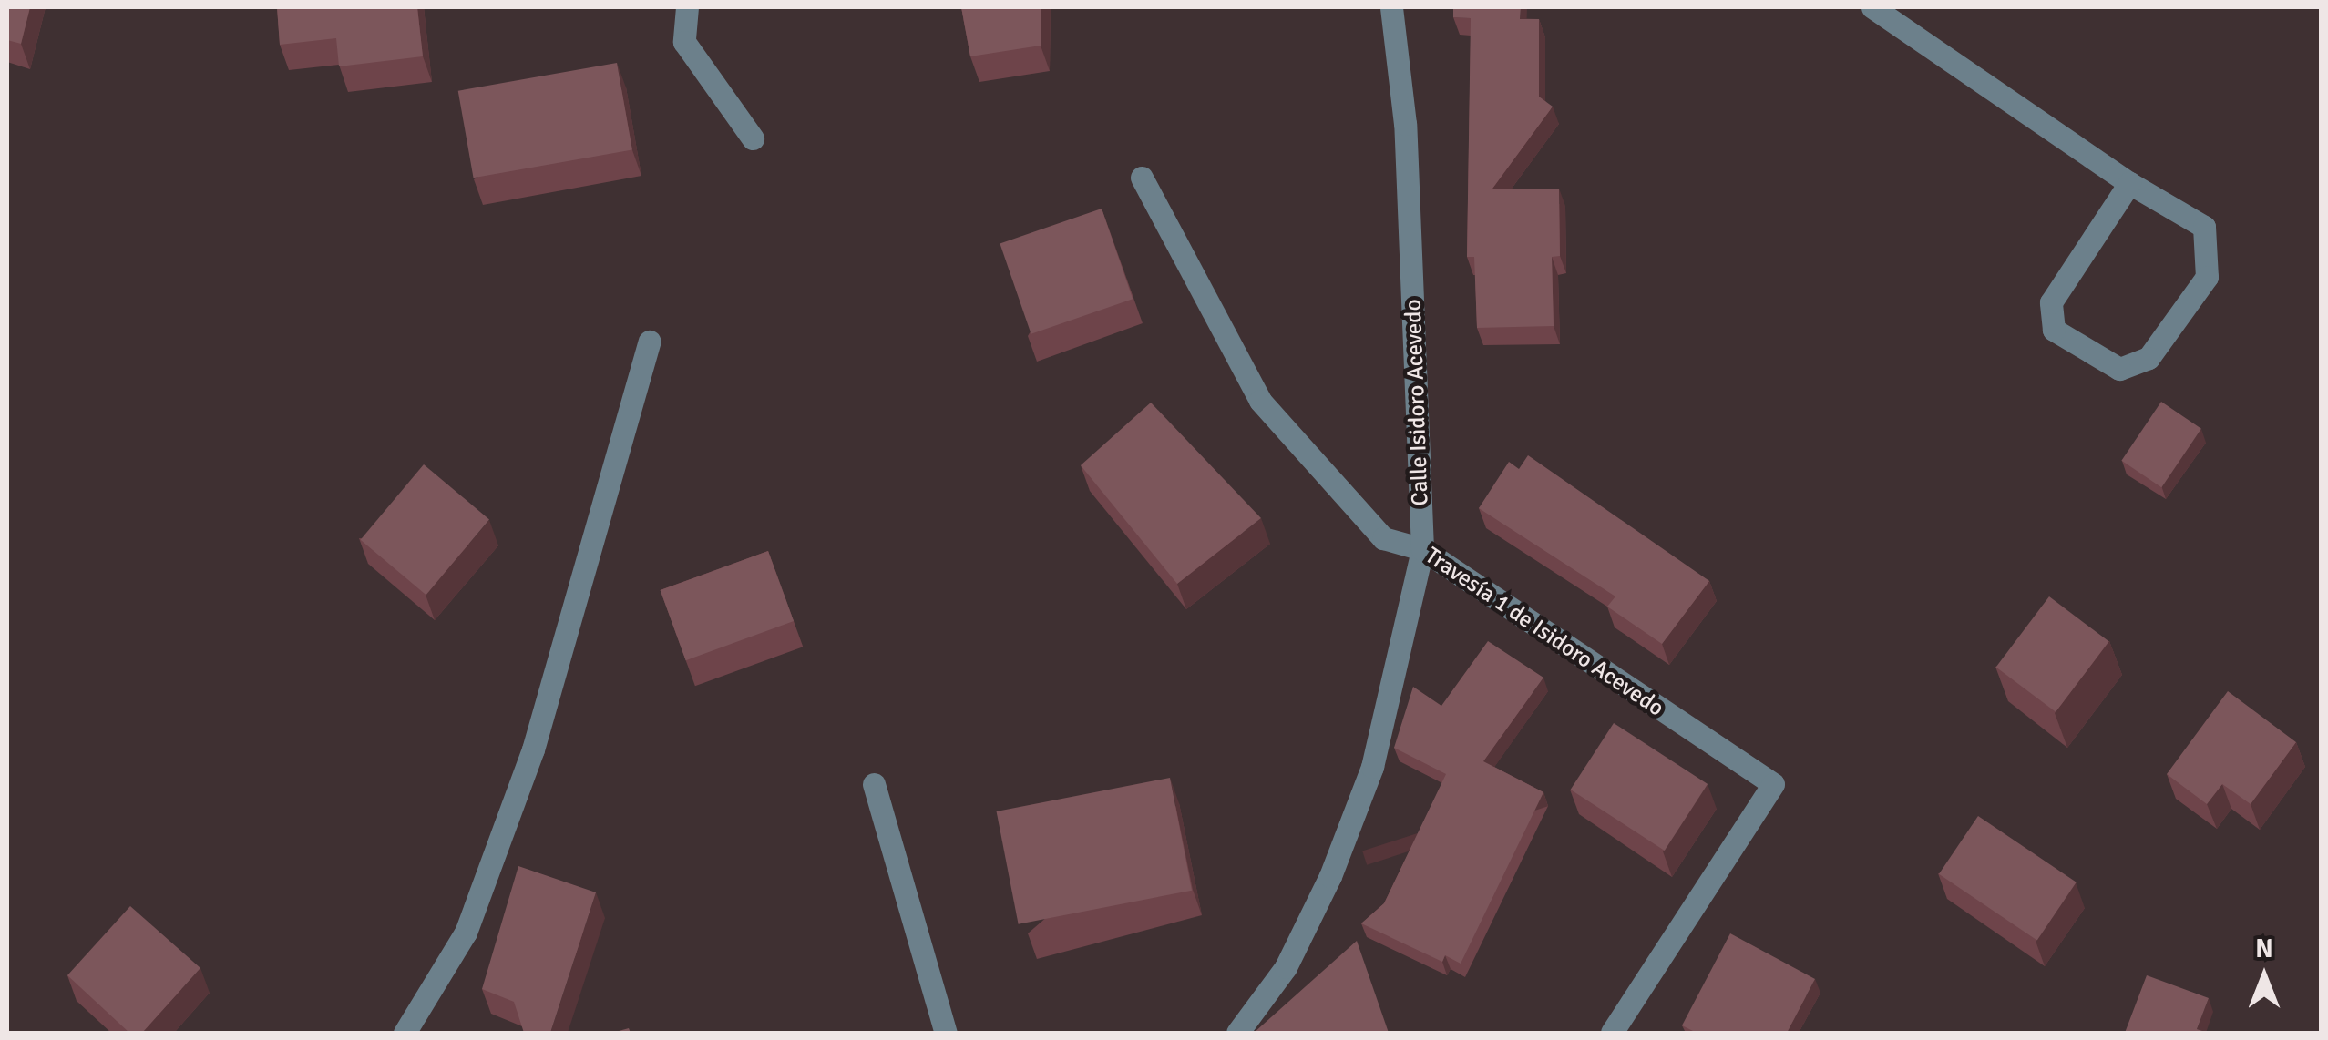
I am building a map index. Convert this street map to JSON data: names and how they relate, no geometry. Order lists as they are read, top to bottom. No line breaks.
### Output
{"streets":{"street":["Calle Isidoro Acevedo","Travesía 1 de Isidoro Acevedo"]},"crossings":[["Calle Isidoro Acevedo","Travesía 1 de Isidoro Acevedo"]],"north":"top"}
